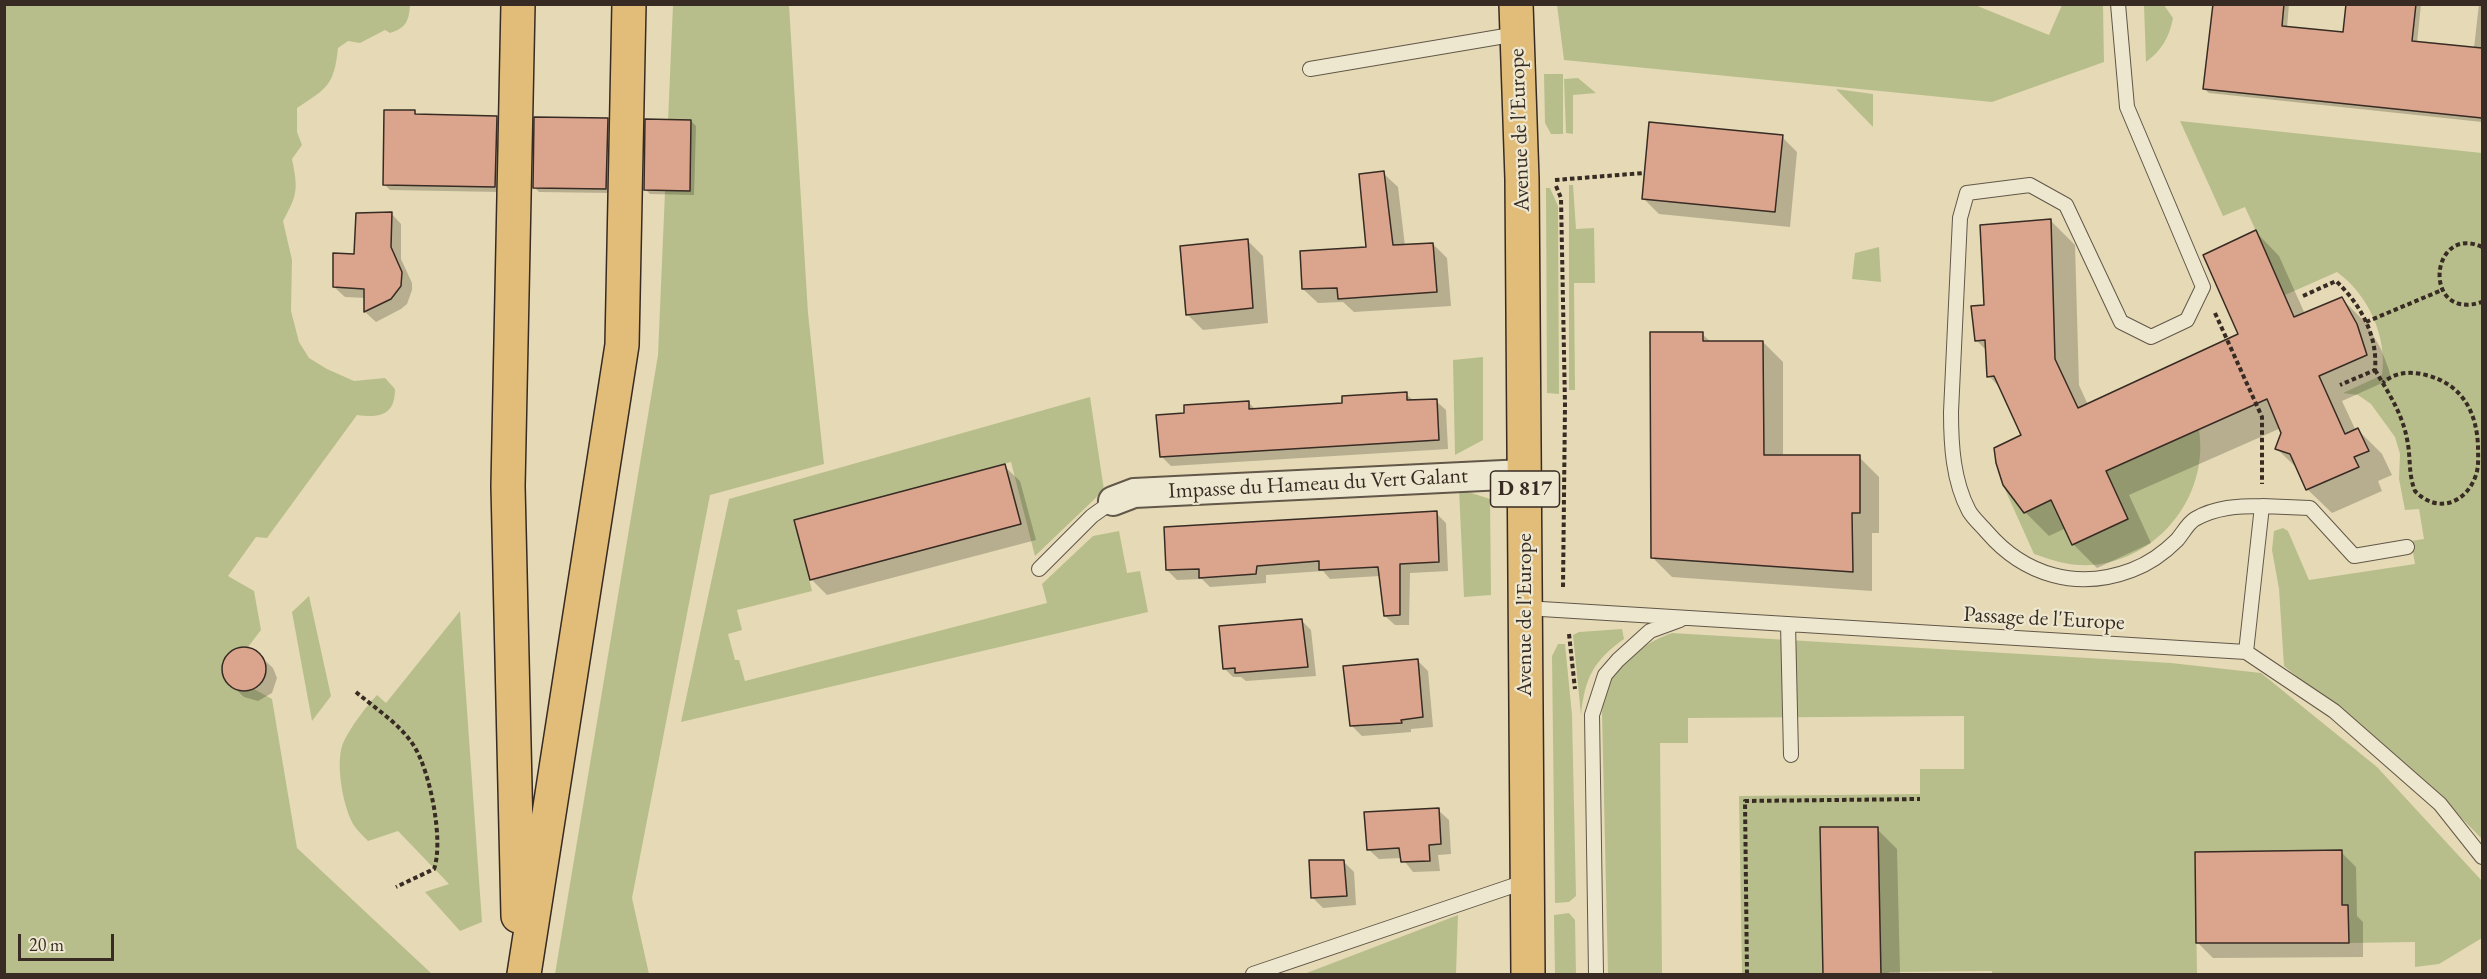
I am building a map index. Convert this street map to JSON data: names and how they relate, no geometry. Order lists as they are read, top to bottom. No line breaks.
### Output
{"streets":{"main road":["Avenue de l'Europe","D 817"],"street":["Impasse du Hameau du Vert Galant"],"lane":["Passage de l'Europe"]},"crossings":[["Avenue de l'Europe","Impasse du Hameau du Vert Galant"],["Avenue de l'Europe","Passage de l'Europe"]],"scale_bar":"20 m"}
